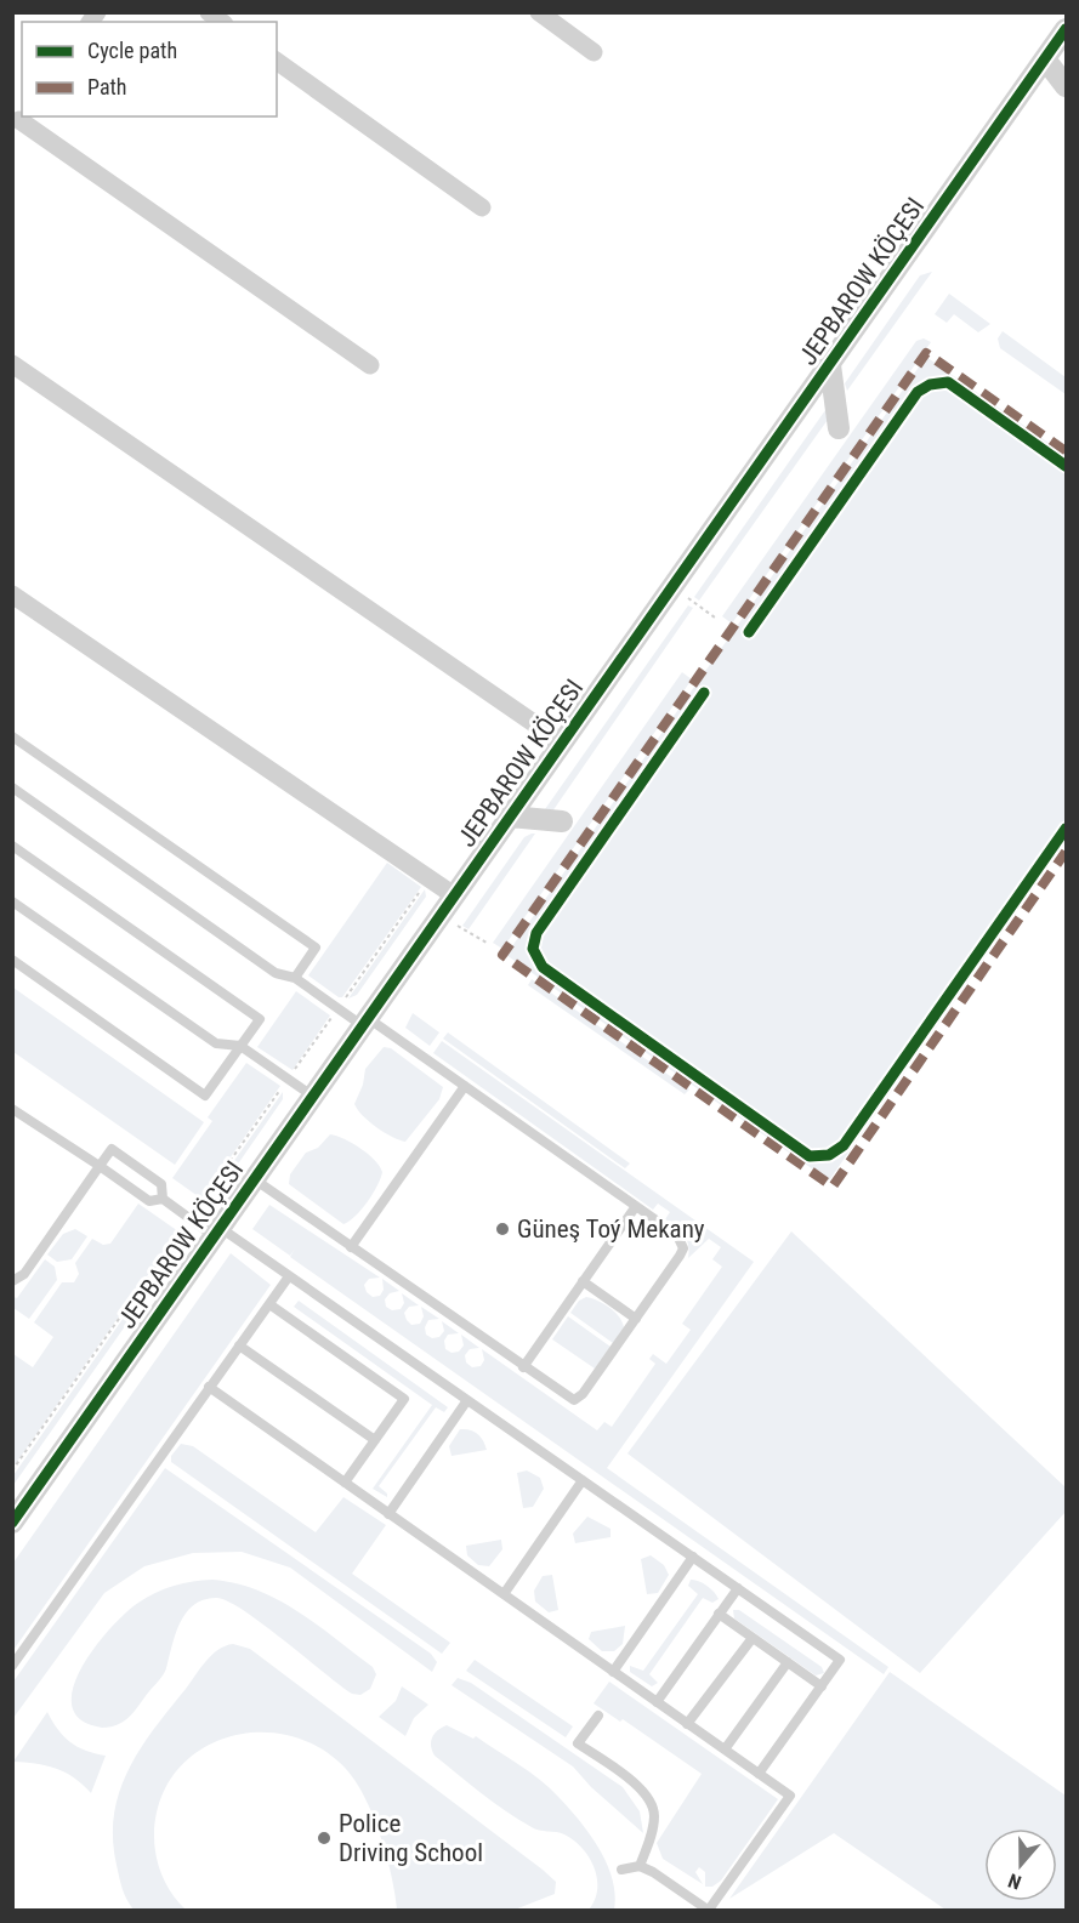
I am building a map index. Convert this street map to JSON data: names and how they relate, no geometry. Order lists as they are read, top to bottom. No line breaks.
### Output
{"streets":{"street":["JEPBAROW KÖÇESI"]},"places":["Güneş Toý Mekany","Police Driving School"],"legend":["Cycle path","Path"],"north":"bottom"}
